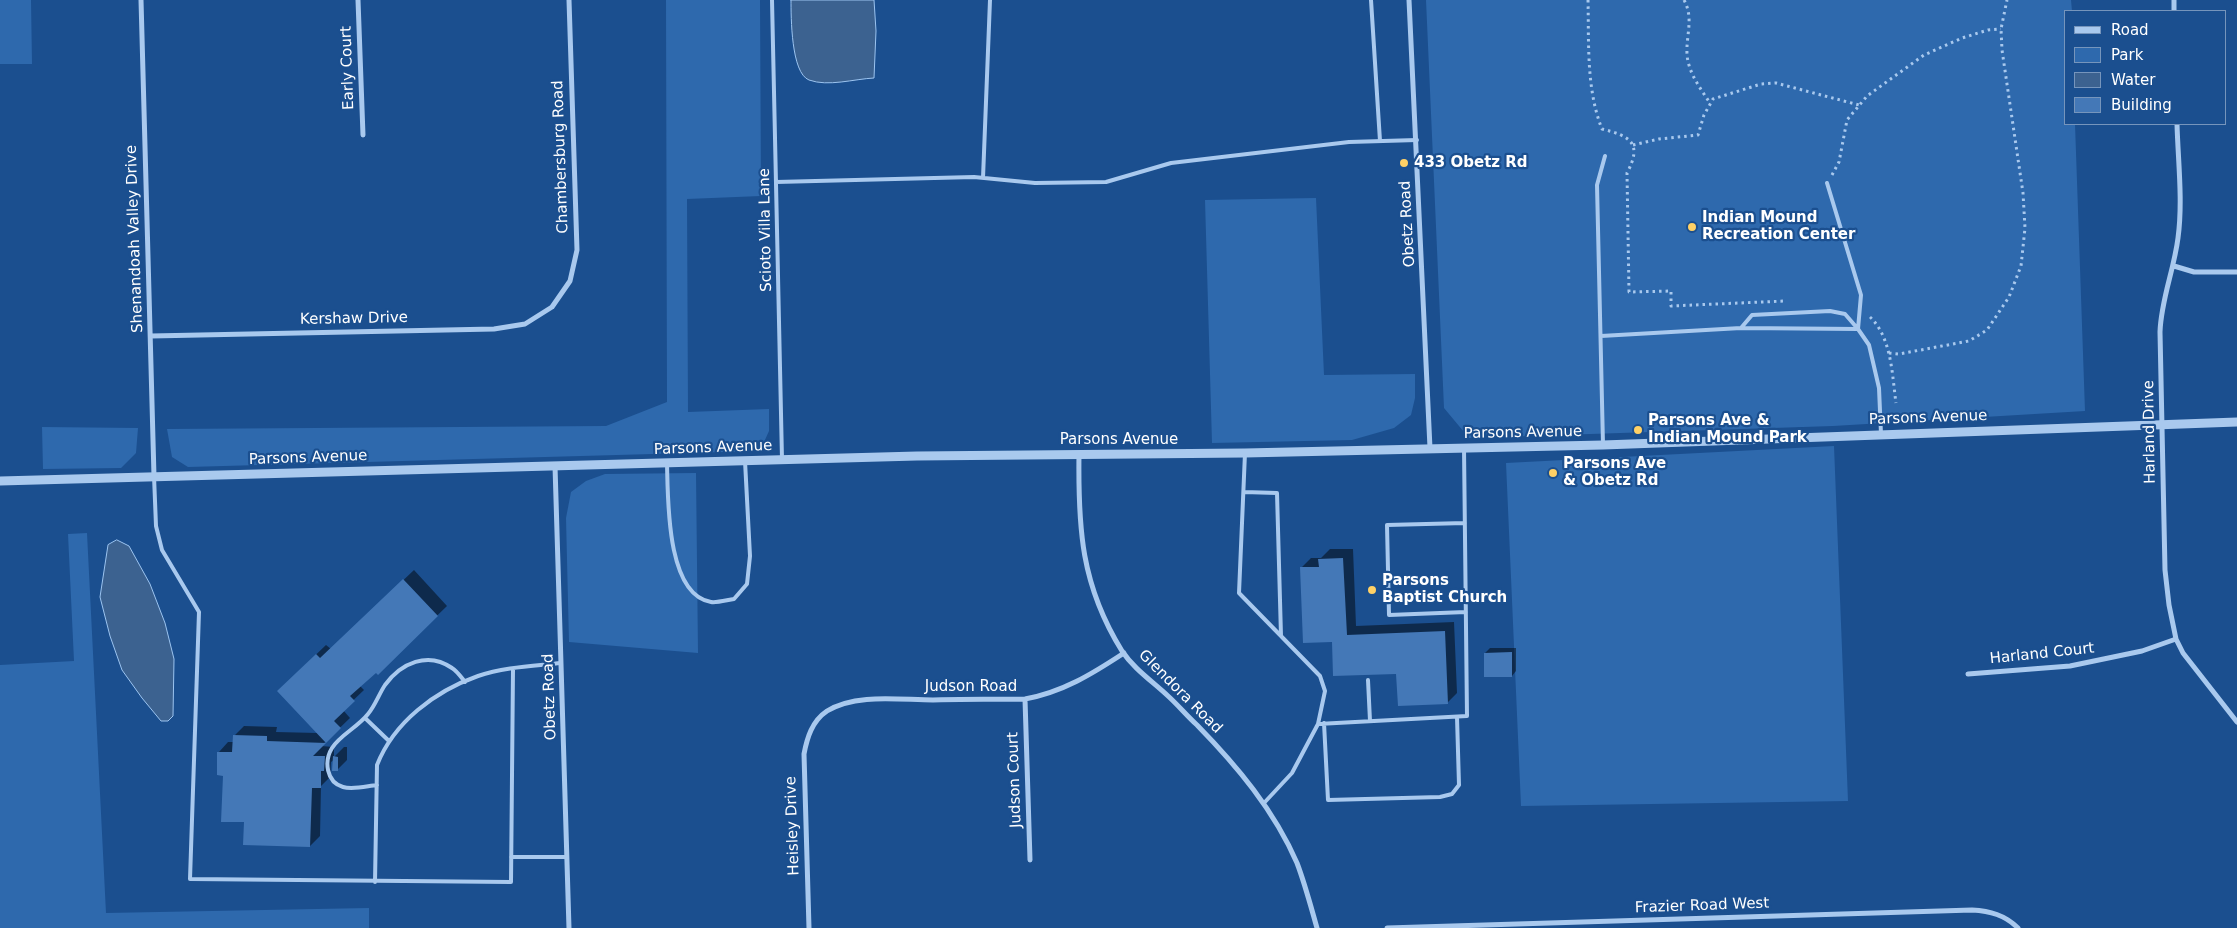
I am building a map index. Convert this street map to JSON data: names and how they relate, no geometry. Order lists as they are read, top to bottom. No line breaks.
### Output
{"streets":{"street":["Early Court","Chambersburg Road","Obetz Road","Shenandoah Valley Drive","Kershaw Drive","Parsons Avenue","Harland Drive","Harland Court","Judson Road","Glendora Road","Judson Court","Heisley Drive","Frazier Road West"],"lane":["Scioto Villa Lane"]},"crossings":[["Chambersburg Road","Kershaw Drive"],["Obetz Road","Parsons Avenue"],["Scioto Villa Lane","Parsons Avenue"],["Shenandoah Valley Drive","Kershaw Drive"],["Shenandoah Valley Drive","Parsons Avenue"],["Parsons Avenue","Harland Drive"],["Parsons Avenue","Glendora Road"],["Harland Drive","Harland Court"],["Judson Road","Glendora Road"],["Judson Road","Judson Court"],["Judson Road","Heisley Drive"]],"places":["433 Obetz Rd","Indian Mound Recreation Center","Parsons Ave & Indian Mound Park","Parsons Ave & Obetz Rd","Parsons Baptist Church"],"legend":["Road","Park","Water","Building"]}
